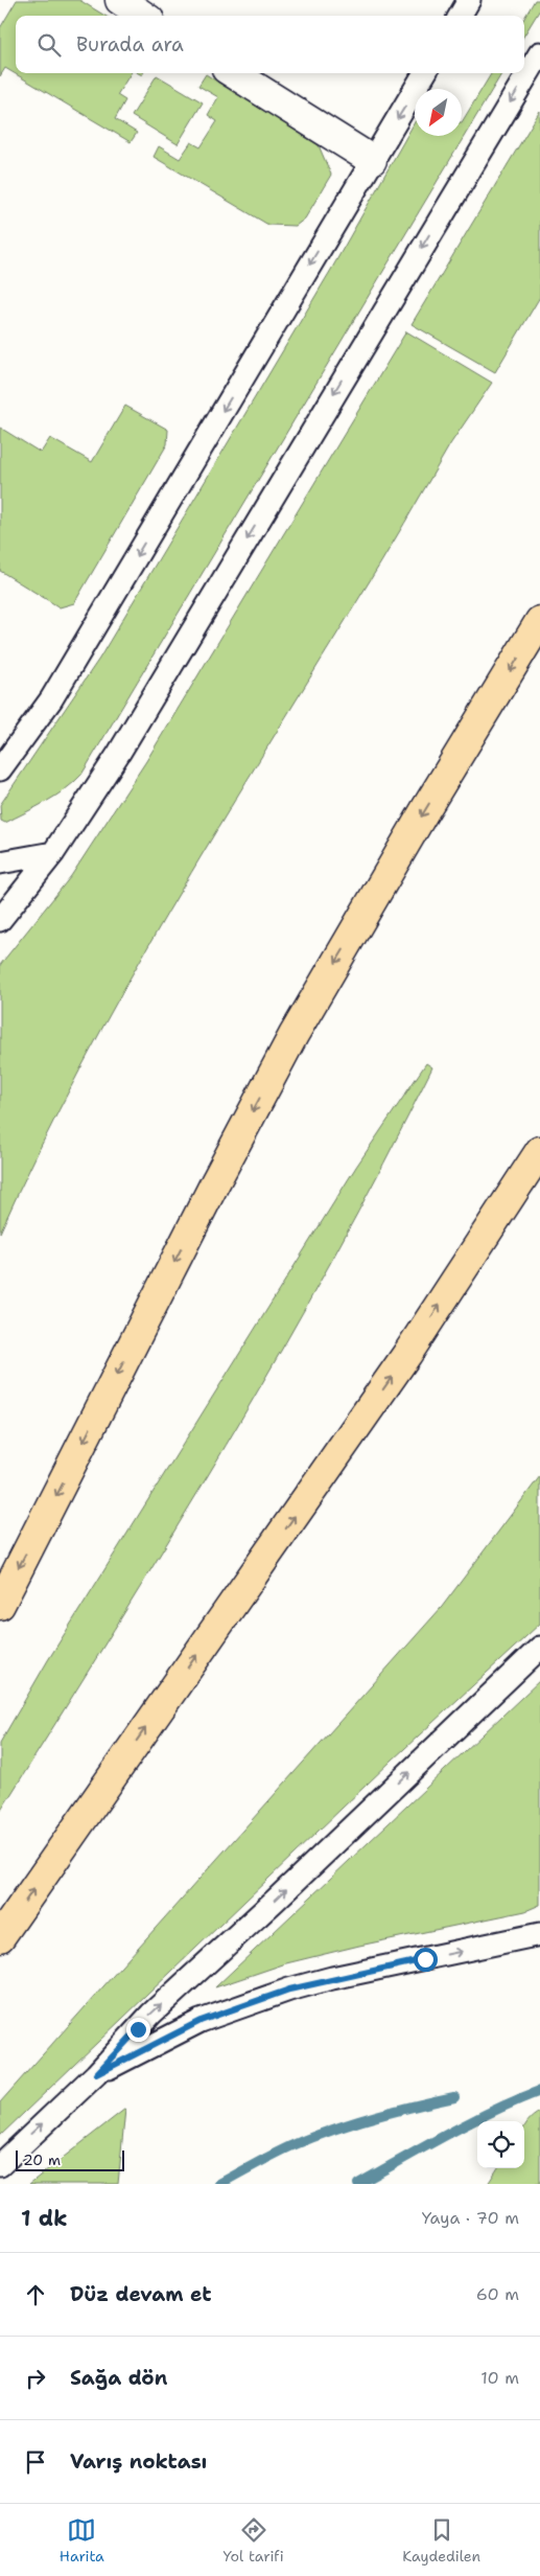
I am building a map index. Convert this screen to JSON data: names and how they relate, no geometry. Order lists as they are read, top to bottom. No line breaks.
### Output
{"scale_bar":"20 m","north":"bottom left","page":{"search":"Burada ara","scale":"20 m","heading":["1 dk","Yaya · 70 m"],"list":[["Düz devam et","60 m"],["Sağa dön","10 m"],"Varış noktası"],"nav":["Harita","Yol tarifi","Kaydedilen"]}}
